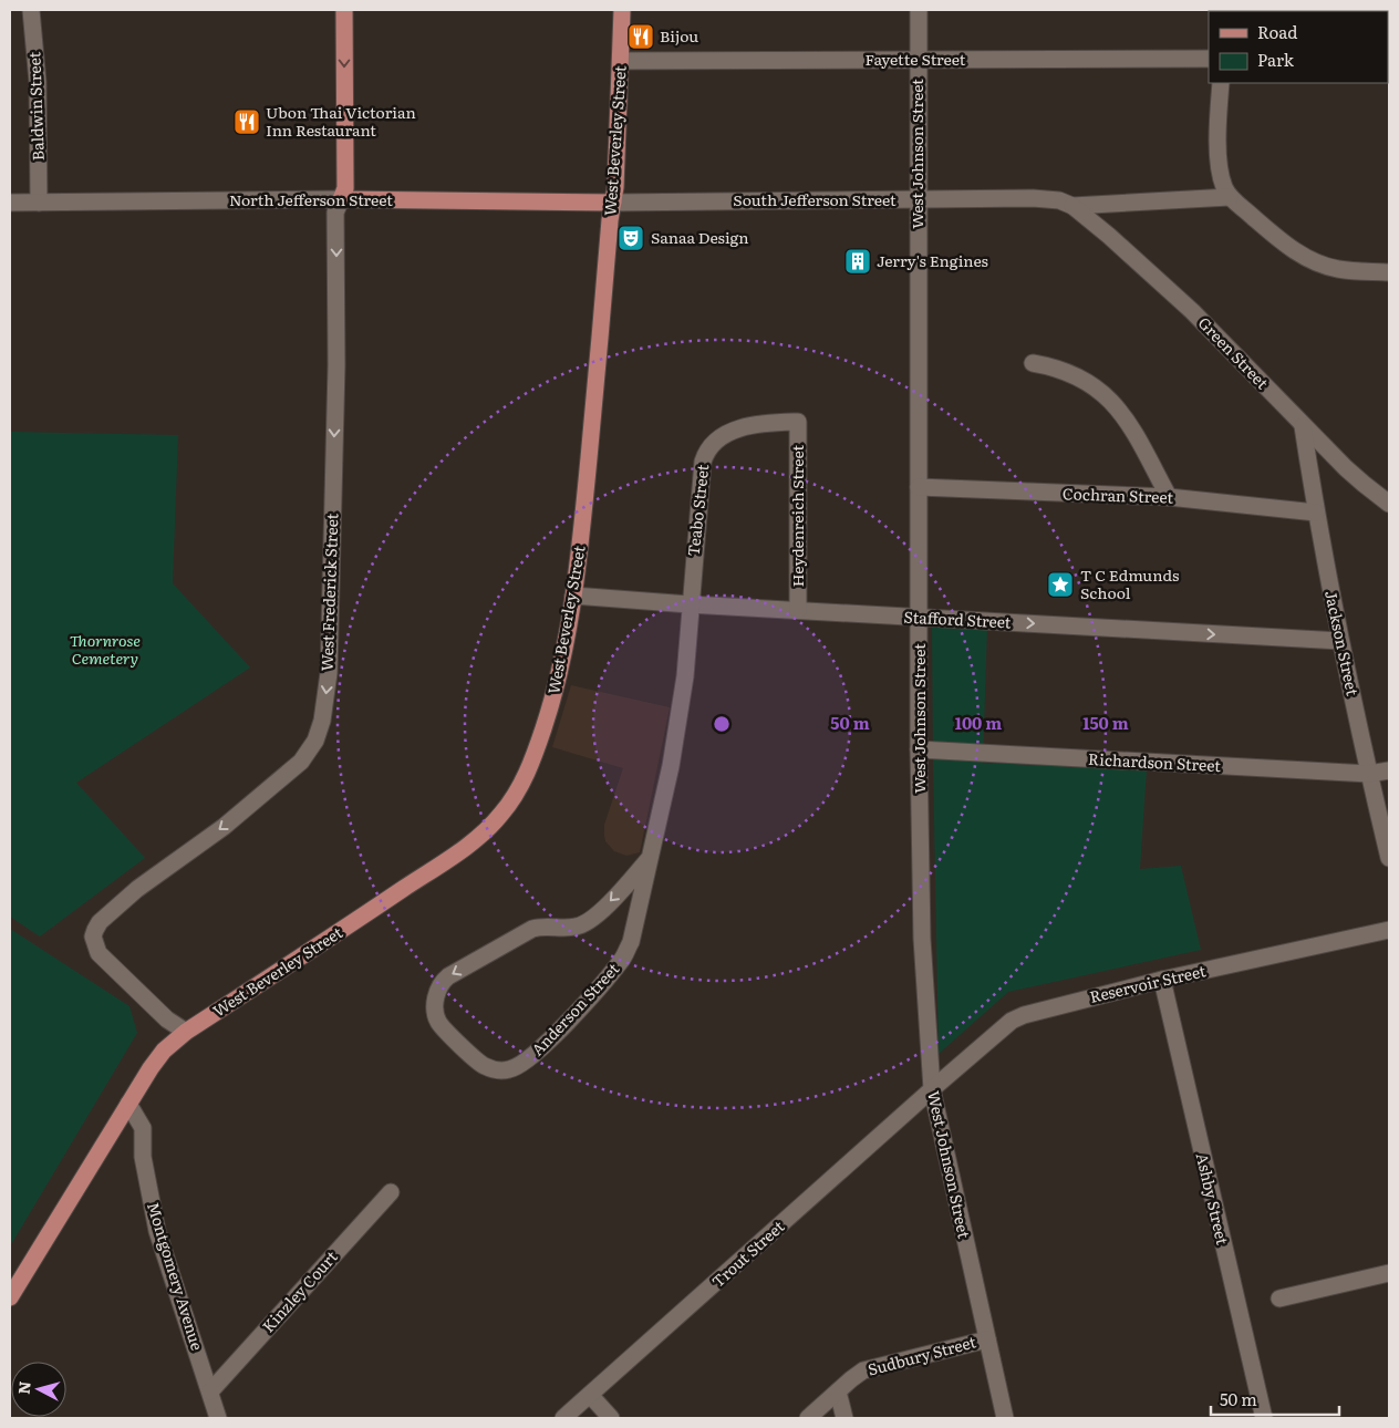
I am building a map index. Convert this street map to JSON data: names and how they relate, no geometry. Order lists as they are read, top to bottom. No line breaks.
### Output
{"streets":{"main road":["West Beverley Street","North Jefferson Street","West Frederick Street"],"street":["Fayette Street","Baldwin Street","West Johnson Street","South Jefferson Street","Green Street","Cochran Street","Teabo Street","Heydenreich Street","Stafford Street","Jackson Street","Richardson Street","Reservoir Street","Anderson Street","Ashby Street","Trout Street","Montgomery Avenue","Kinzley Court","Sudbury Street"]},"crossings":[["Fayette Street","West Beverley Street"],["Fayette Street","West Johnson Street"],["Baldwin Street","North Jefferson Street"],["West Beverley Street","North Jefferson Street"],["West Beverley Street","South Jefferson Street"],["West Beverley Street","West Frederick Street"],["West Beverley Street","Stafford Street"],["West Beverley Street","Montgomery Avenue"],["West Johnson Street","South Jefferson Street"],["West Johnson Street","Cochran Street"],["West Johnson Street","Stafford Street"],["West Johnson Street","Richardson Street"],["West Johnson Street","Reservoir Street"],["West Johnson Street","Trout Street"],["West Johnson Street","Sudbury Street"],["North Jefferson Street","South Jefferson Street"],["North Jefferson Street","West Frederick Street"],["South Jefferson Street","Green Street"],["Green Street","Jackson Street"],["Cochran Street","Jackson Street"],["Teabo Street","Heydenreich Street"],["Teabo Street","Stafford Street"],["Teabo Street","Anderson Street"],["Heydenreich Street","Stafford Street"],["Stafford Street","Jackson Street"],["Stafford Street","Anderson Street"],["Jackson Street","Richardson Street"],["Reservoir Street","Ashby Street"],["Reservoir Street","Trout Street"],["Montgomery Avenue","Kinzley Court"]],"one_way":["West Frederick Street","Stafford Street"],"parks":["Thornrose Cemetery"],"places":{"restaurant":["Bijou","Ubon Thai Victorian Inn Restaurant"],"theatre":["Sanaa Design"],"building":["Jerry's Engines"],"place":["T C Edmunds School"]},"legend":["Road","Park"],"scale_bar":"50 m","north":"left","rings":["50 m","100 m","150 m"]}
